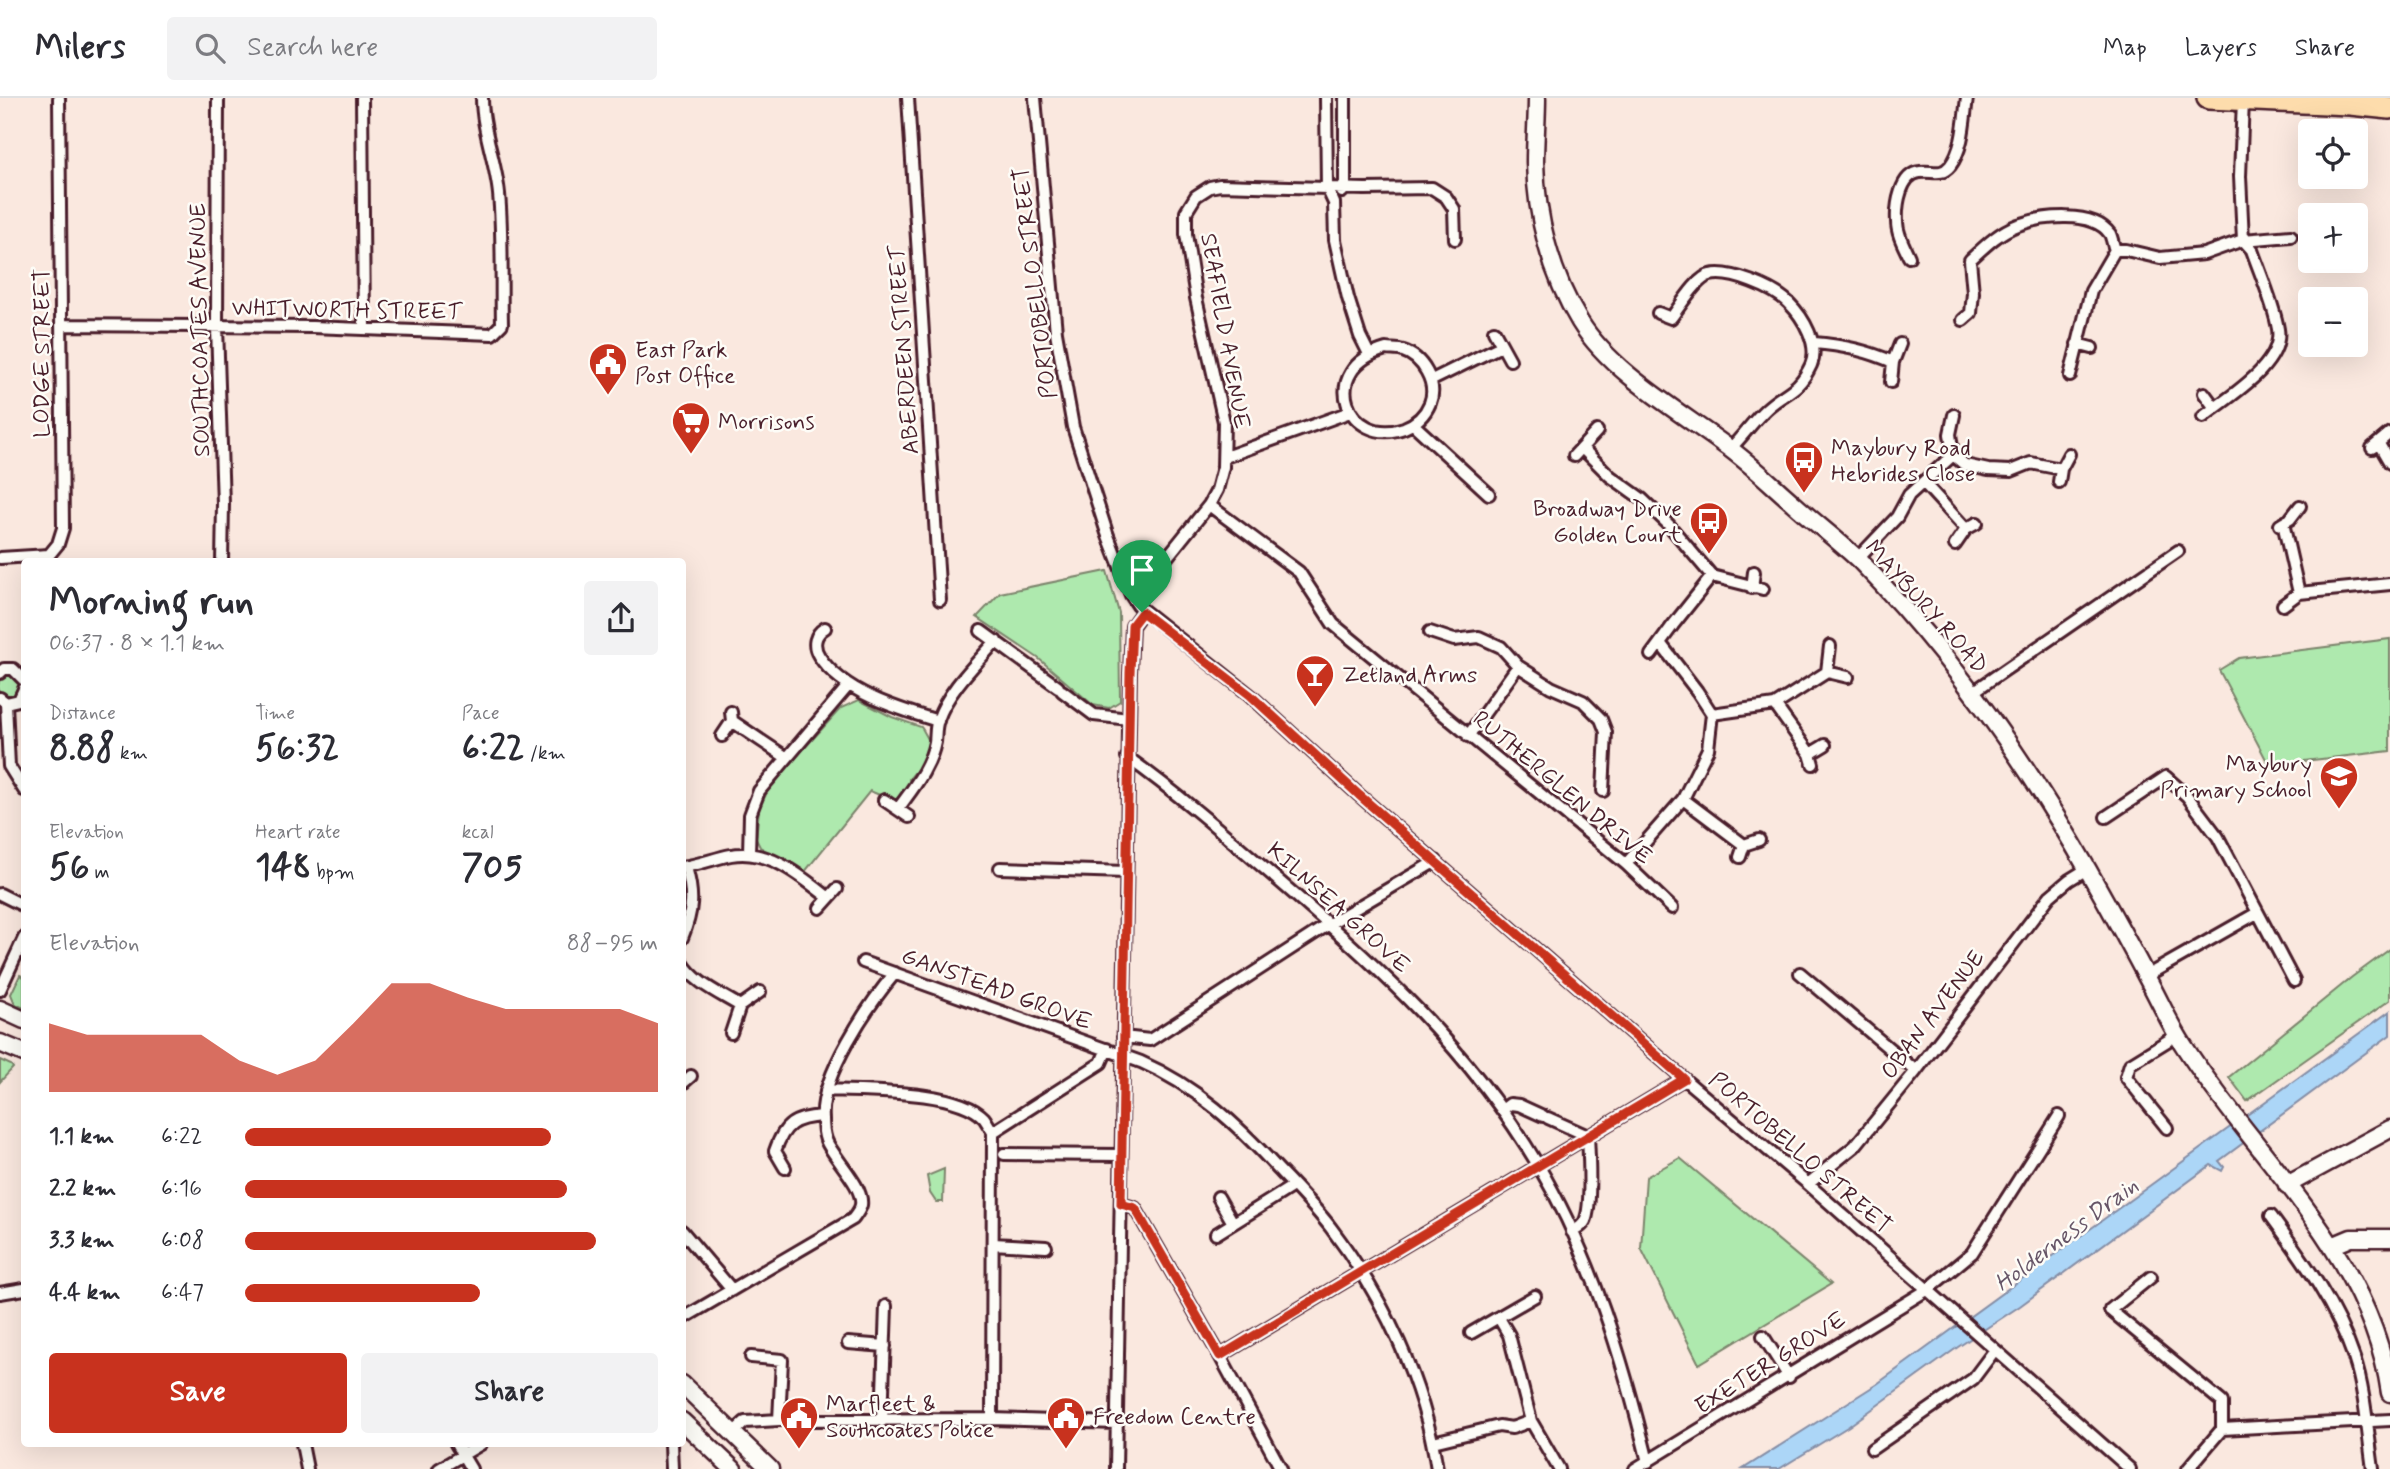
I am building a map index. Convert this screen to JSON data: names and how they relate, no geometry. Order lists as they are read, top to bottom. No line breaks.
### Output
{"streets":{"street":["PORTOBELLO STREET","WHITWORTH STREET","SOUTHCOATES AVENUE","SEAFIELD AVENUE","ABERDEEN STREET","LODGE STREET","MAYBURY ROAD","RUTHERGLEN DRIVE","KILNSEA GROVE","GANSTEAD GROVE","OBAN AVENUE","EXETER GROVE"]},"crossings":[["PORTOBELLO STREET","SEAFIELD AVENUE"],["PORTOBELLO STREET","OBAN AVENUE"],["PORTOBELLO STREET","EXETER GROVE"],["WHITWORTH STREET","SOUTHCOATES AVENUE"],["WHITWORTH STREET","LODGE STREET"],["SEAFIELD AVENUE","RUTHERGLEN DRIVE"],["MAYBURY ROAD","OBAN AVENUE"],["KILNSEA GROVE","EXETER GROVE"]],"water":["Holderness Drain"],"places":{"public building":["East Park Post Office","Marfleet & Southcoates Police","Freedom Centre"],"supermarket":["Morrisons"],"bus stop":["Maybury Road Hebrides Close","Broadway Drive Golden Court"],"bar":["Zetland Arms"],"school or university":["Maybury Primary School"]},"page":{"header":"Milers","search":"Search here","nav":["Map","Layers","Share"],"map_buttons":["+","−"],"heading":["Morning run","06:37 · 8 × 1.1 km"],"stats":[["Distance","8.88 km"],["Time","56:32"],["Pace","6:22 /km"],["Elevation","56 m"],["Heart rate","148 bpm"],["kcal","705"]],"chart":["Elevation","88–95 m"],"list":[{"name":"1.1 km","note":"6:22"},{"name":"2.2 km","note":"6:16"},{"name":"3.3 km","note":"6:08"},{"name":"4.4 km","note":"6:47"}],"buttons":["Save","Share"]}}
